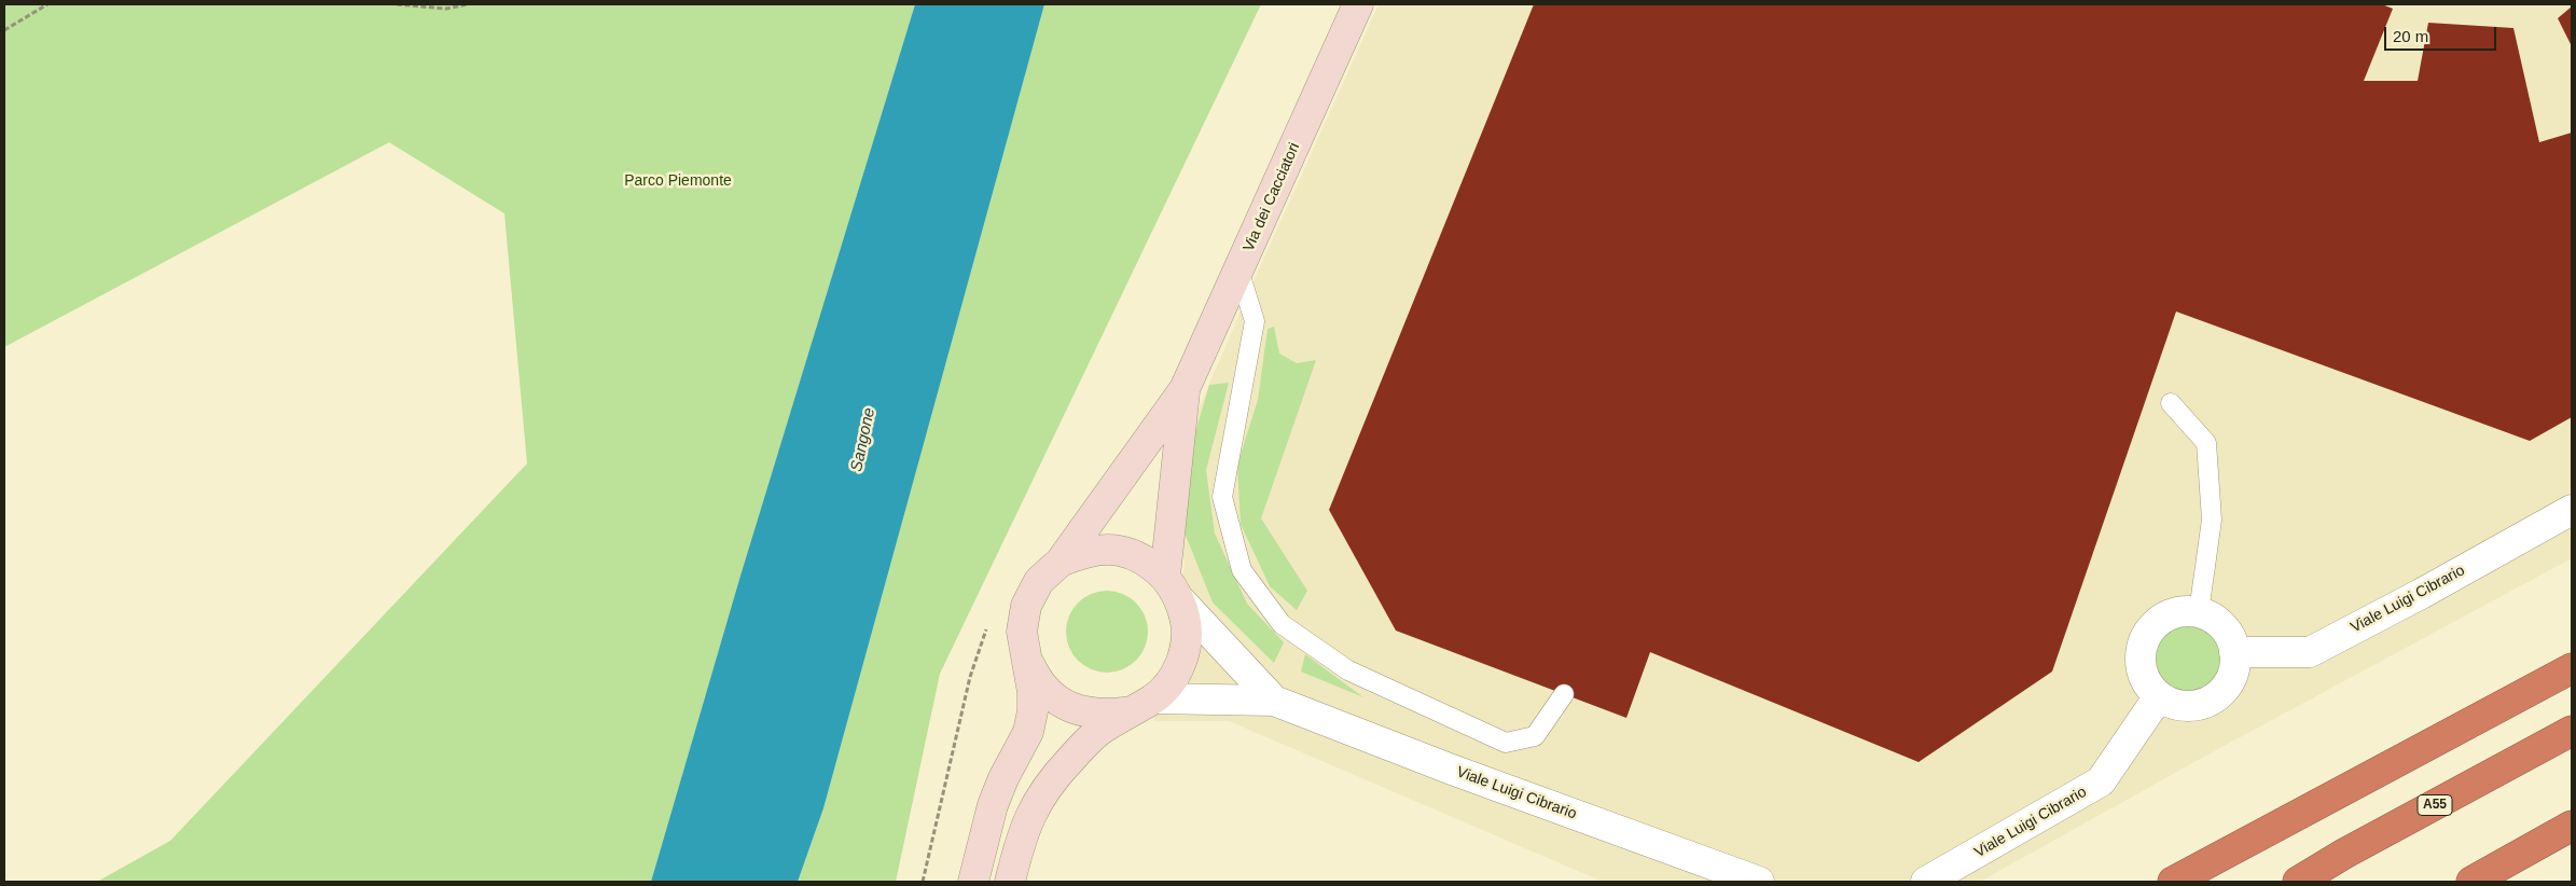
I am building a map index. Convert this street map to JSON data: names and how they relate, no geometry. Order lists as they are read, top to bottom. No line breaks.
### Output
{"streets":{"highway":["A55"],"street":["Via dei Cacciatori","Viale Luigi Cibrario"]},"water":["Sangone"],"parks":["Parco Piemonte"],"scale_bar":"20 m"}
